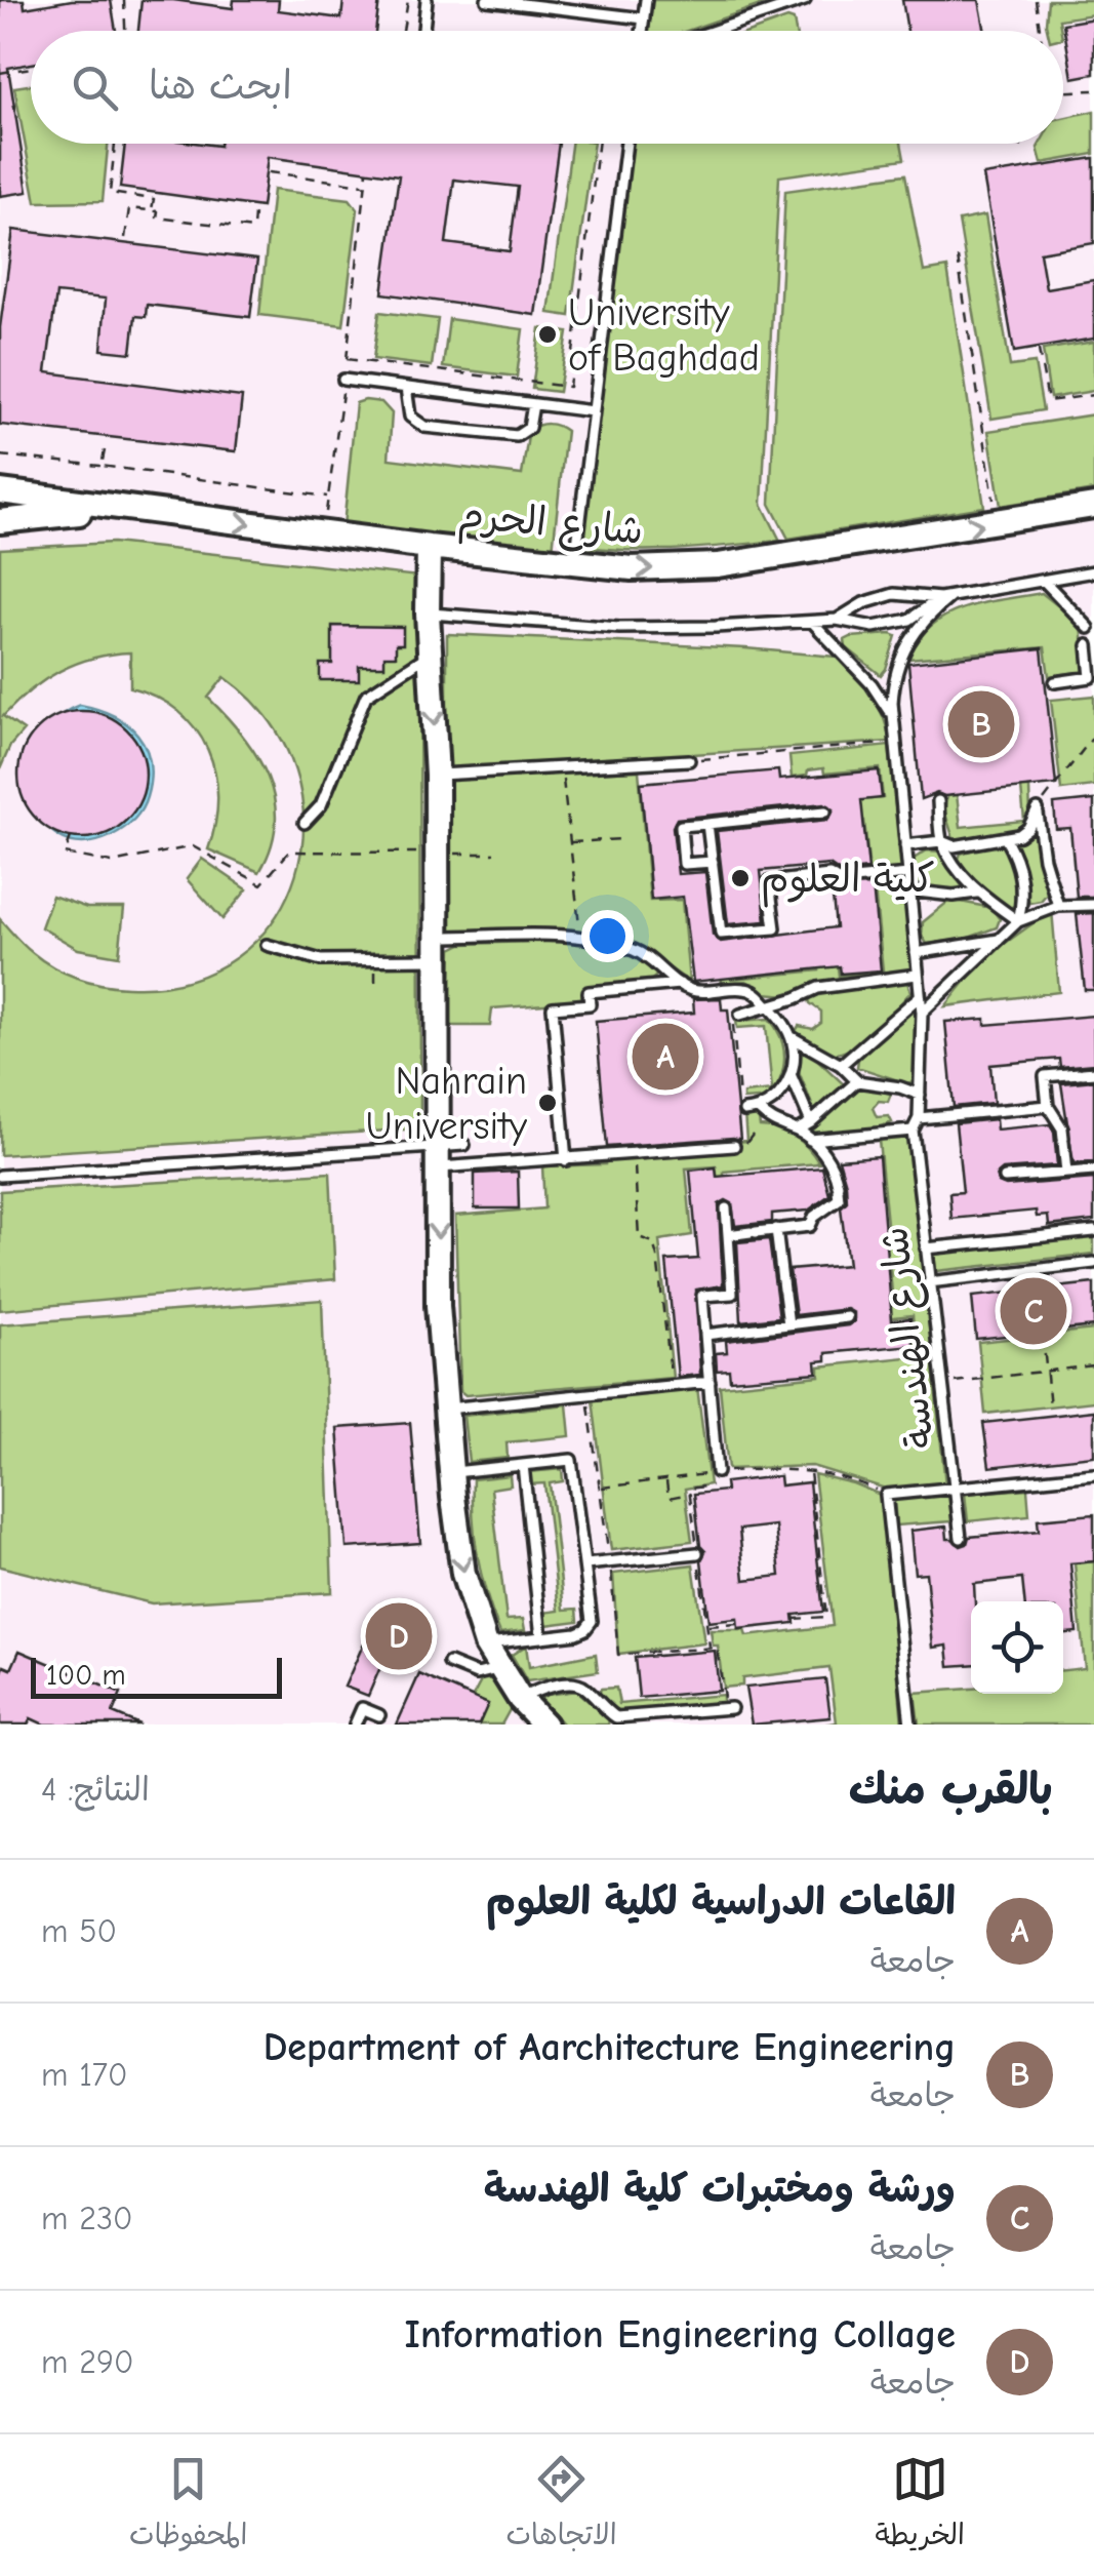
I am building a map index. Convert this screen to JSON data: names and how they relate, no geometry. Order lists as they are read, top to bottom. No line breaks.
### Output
{"streets":{"street":["شارع الحرم"],"lane":["شارع الهندسة"]},"one_way":["شارع الحرم"],"places":["University of Baghdad","كلية العلوم","Nahrain University"],"scale_bar":"100 m","page":{"search":"ابحث هنا","pins":["B","A","C","D"],"scale":"100 m","heading":["بالقرب منك","النتائج: 4"],"list":[{"mark":"A","name":"القاعات الدراسية لكلية العلوم","note":"جامعة","value":"50 m"},{"mark":"B","name":"Department of Aarchitecture Engineering","note":"جامعة","value":"170 m"},{"mark":"C","name":"ورشة ومختبرات كلية الهندسة","note":"جامعة","value":"230 m"},{"mark":"D","name":"Information Engineering Collage","note":"جامعة","value":"290 m"}],"nav":["الخريطة","الاتجاهات","المحفوظات"]}}
